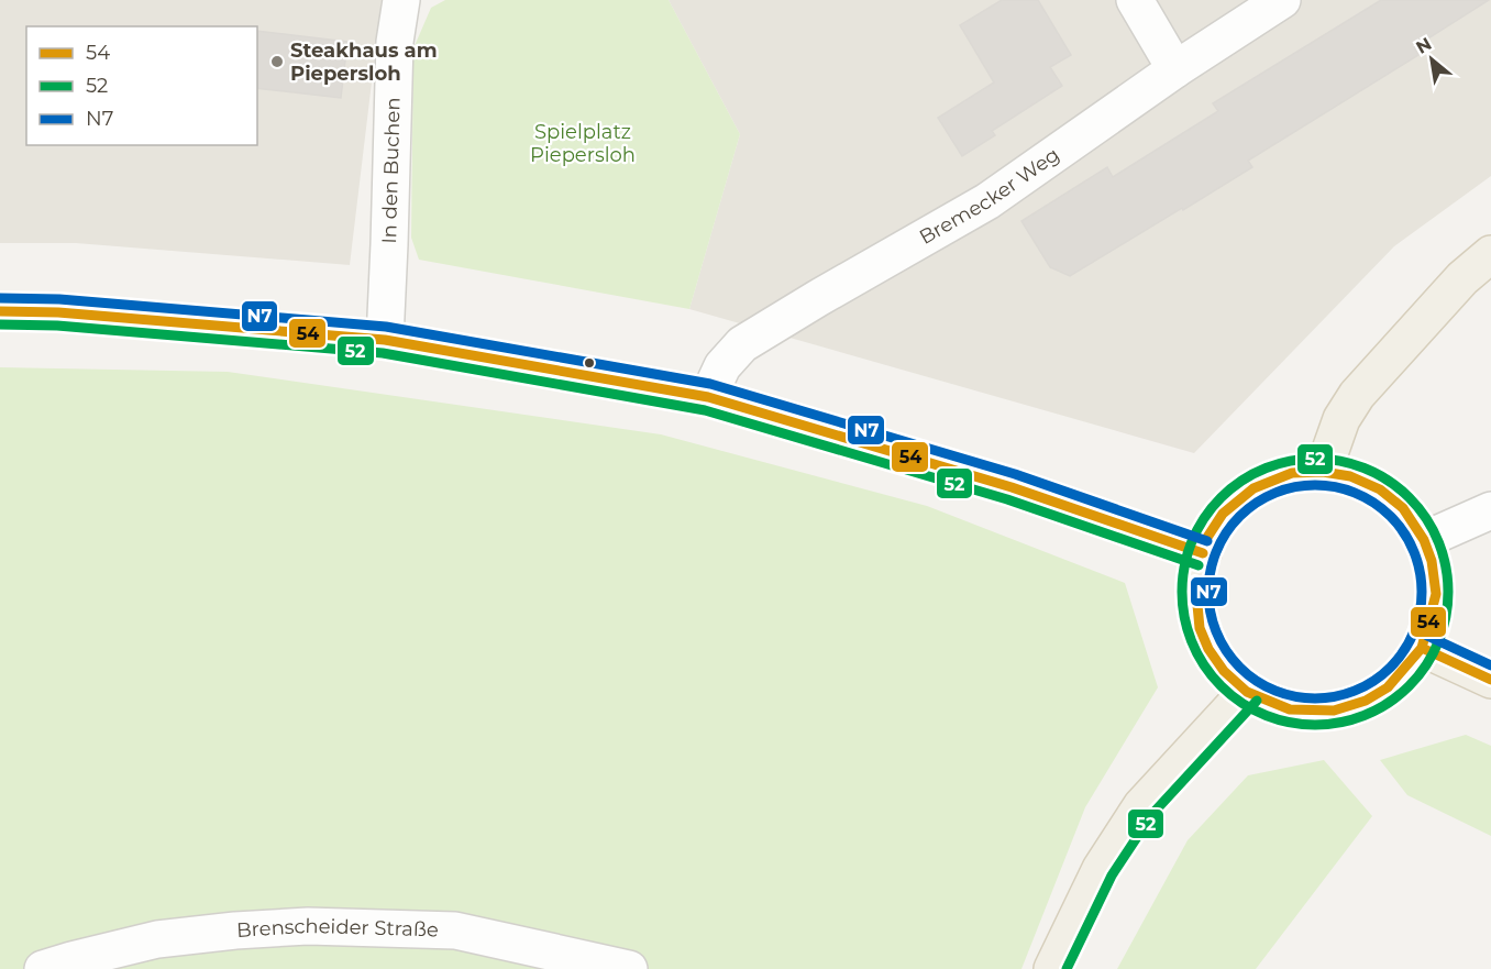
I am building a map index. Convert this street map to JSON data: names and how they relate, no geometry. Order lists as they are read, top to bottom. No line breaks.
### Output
{"streets":{"street":["In den Buchen","Bremecker Weg","Brenscheider Straße"]},"parks":["Spielplatz Piepersloh"],"places":["Steakhaus am Piepersloh"],"lines":["transit line N7","transit line 54","transit line 52"],"legend":["54","52","N7"],"north":"top left"}
